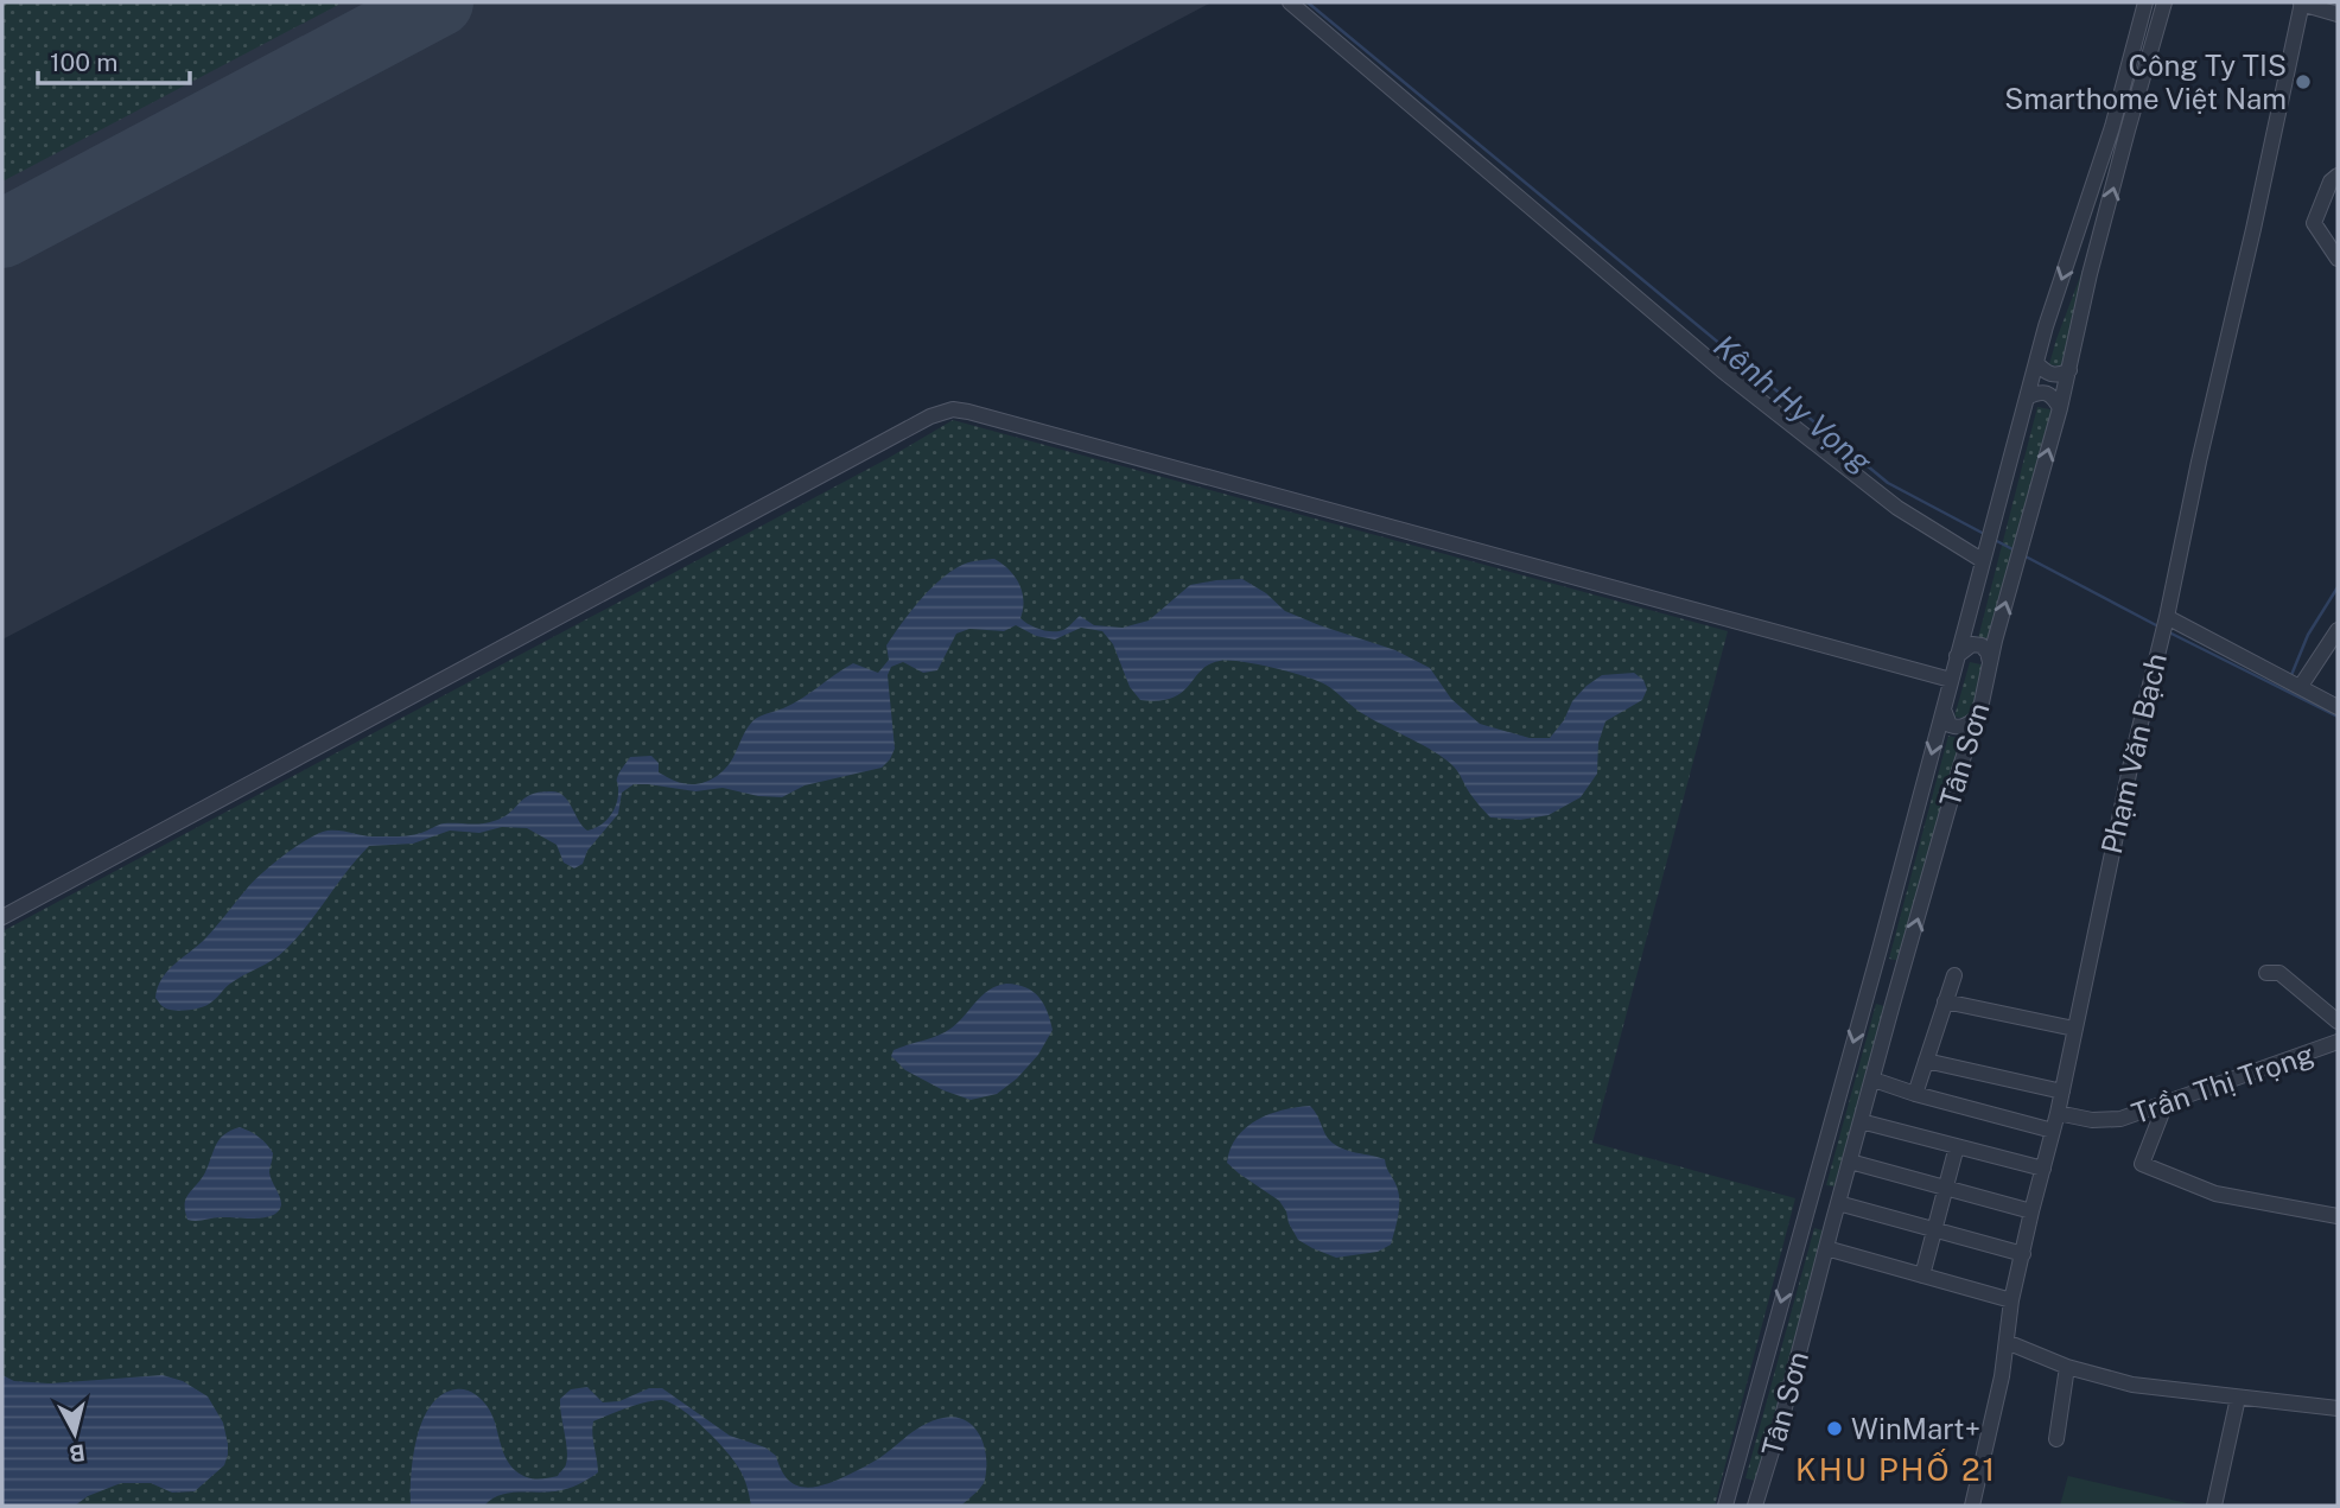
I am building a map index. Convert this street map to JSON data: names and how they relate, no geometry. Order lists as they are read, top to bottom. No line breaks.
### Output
{"streets":{"street":["Phạm Văn Bạch","Tân Sơn","Trần Thị Trọng"]},"crossings":[["Phạm Văn Bạch","Trần Thị Trọng"]],"districts":["KHU PHỐ 21"],"water":["Kênh Hy Vọng"],"places":["Công Ty TIS Smarthome Việt Nam","WinMart+"],"scale_bar":"100 m","north":"bottom"}
